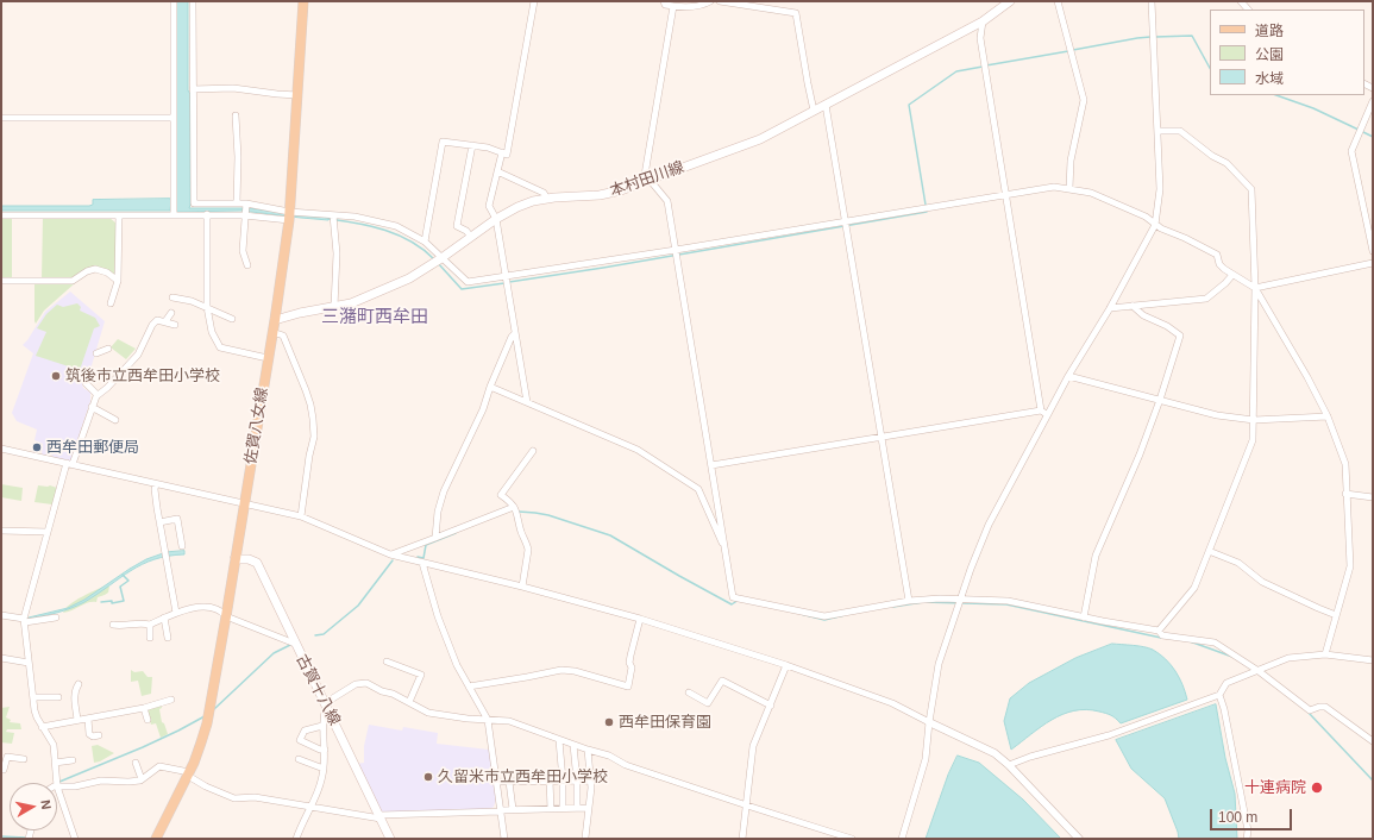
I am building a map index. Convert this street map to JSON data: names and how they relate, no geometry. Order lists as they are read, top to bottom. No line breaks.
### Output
{"streets":{"main road":["本村田川線","佐賀八女線","古賀十八線"]},"crossings":[["本村田川線","佐賀八女線"],["佐賀八女線","古賀十八線"]],"districts":["三潴町西牟田"],"places":["筑後市立西牟田小学校","西牟田郵便局","西牟田保育園","久留米市立西牟田小学校","十連病院"],"legend":["道路","公園","水域"],"scale_bar":"100 m","north":"right"}
